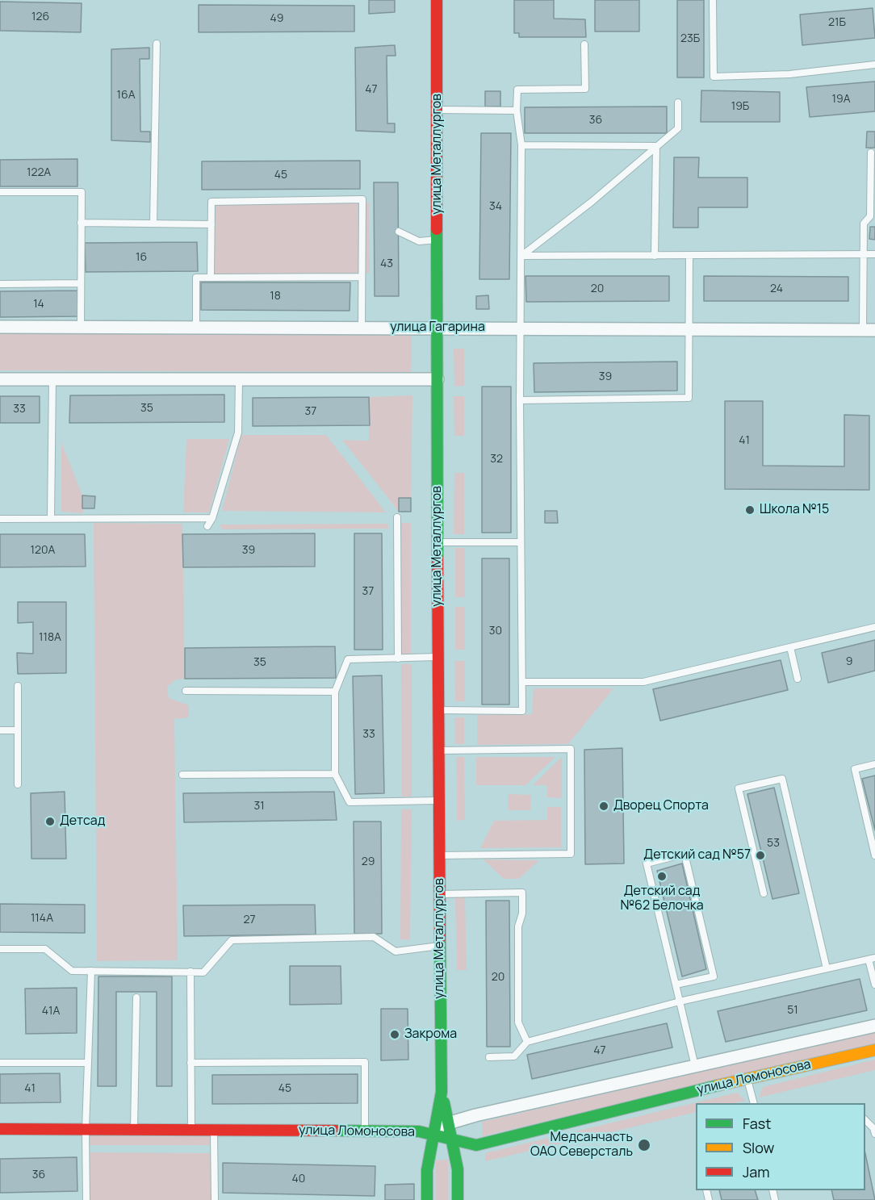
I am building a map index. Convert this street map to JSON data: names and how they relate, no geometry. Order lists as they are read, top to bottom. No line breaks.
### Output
{"streets":{"street":["улица Металлургов","улица Гагарина","улица Ломоносова"]},"crossings":[["улица Металлургов","улица Гагарина"],["улица Металлургов","улица Ломоносова"]],"places":["Школа №15","Дворец Спорта","Детсад","Детский сад №57","Детский сад №62 Белочка","Закрома","Медсанчасть ОАО Северсталь"],"house_numbers":["126","49","21Б","23Б","47","16А","19А","19Б","36","122А","45","34","16","43","20","24","18","14","39","35","33","37","41","32","120А","39","37","30","118А","9","35","33","31","53","29","114А","27","20","51","41А","47","41","45","36","40"],"legend":["Fast","Slow","Jam"]}
